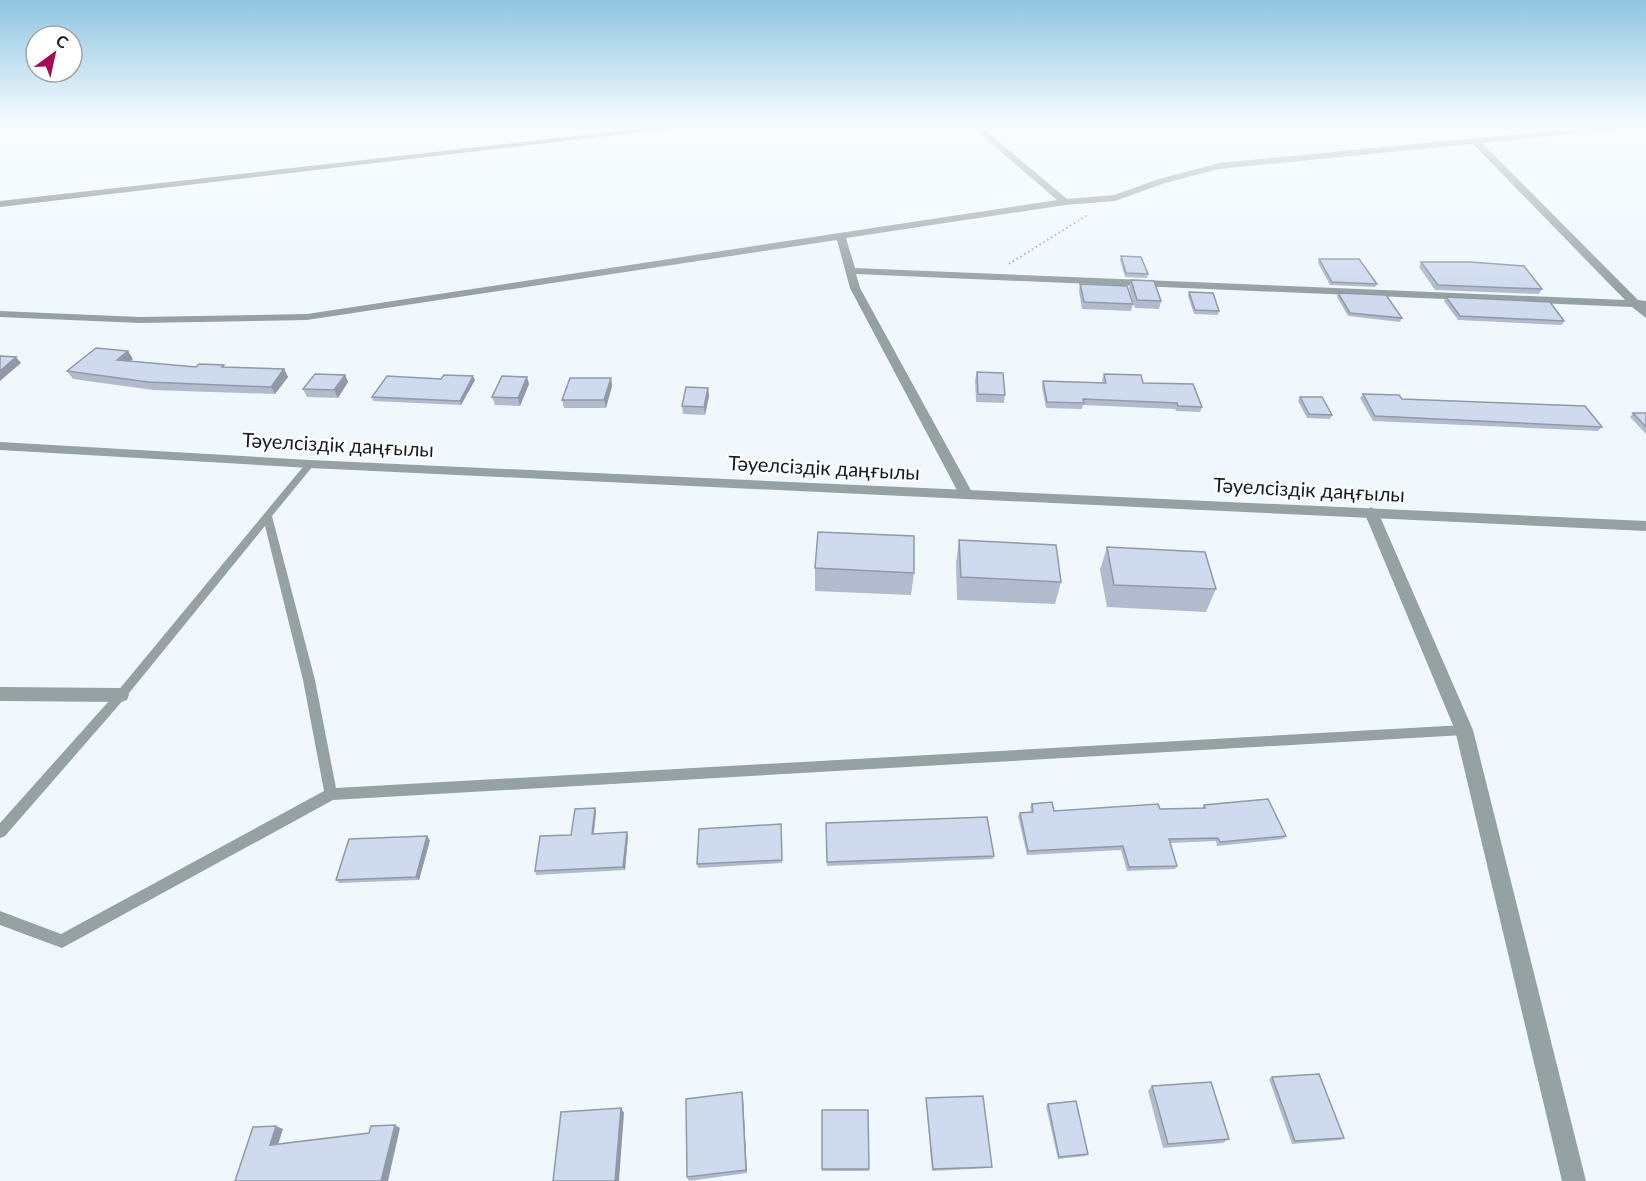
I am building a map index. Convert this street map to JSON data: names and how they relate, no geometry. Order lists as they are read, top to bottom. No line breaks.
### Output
{"streets":{"street":["Тәуелсіздік даңғылы"]},"north":"top right"}
